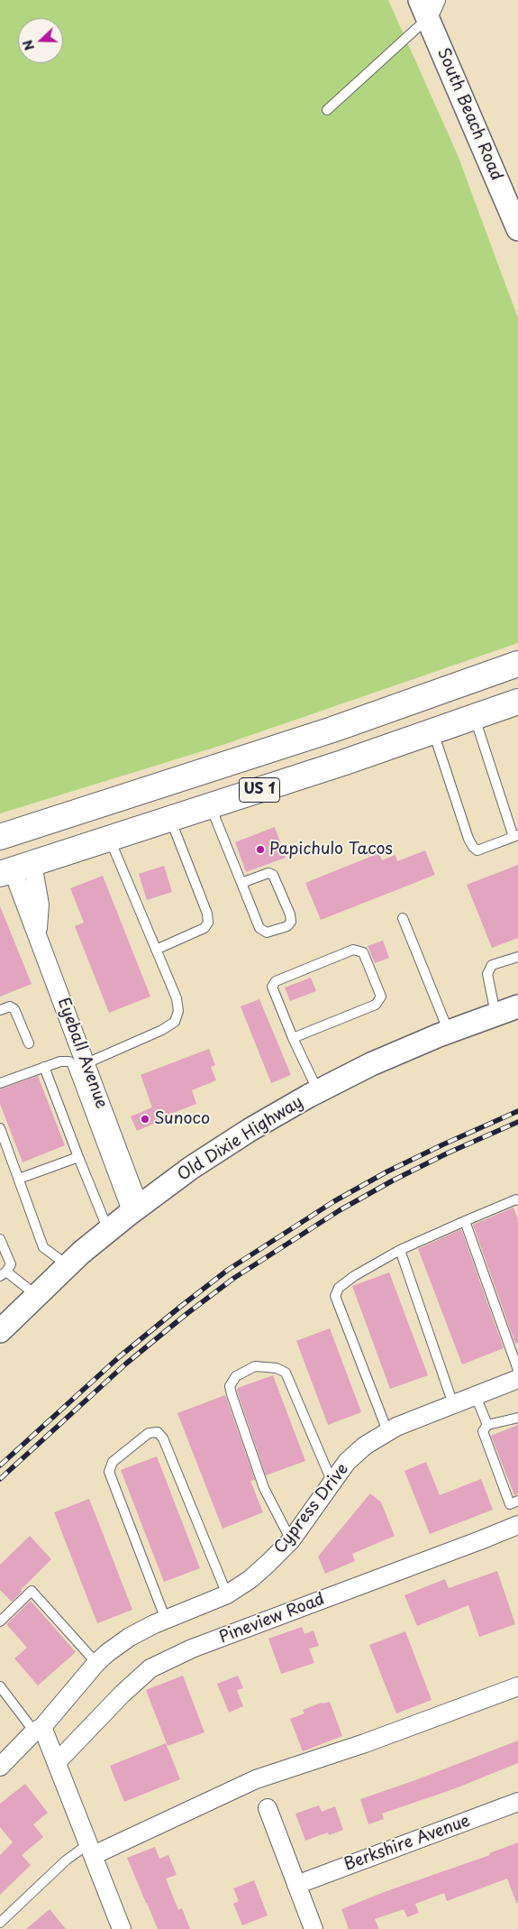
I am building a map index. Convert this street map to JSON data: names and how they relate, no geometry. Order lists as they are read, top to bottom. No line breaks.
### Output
{"streets":{"main road":["US 1"],"street":["South Beach Road","Eyeball Avenue","Old Dixie Highway","Cypress Drive","Pineview Road","Berkshire Avenue"]},"crossings":[["US 1","Eyeball Avenue"],["Eyeball Avenue","Old Dixie Highway"]],"places":["Papichulo Tacos","Sunoco"],"north":"left"}
